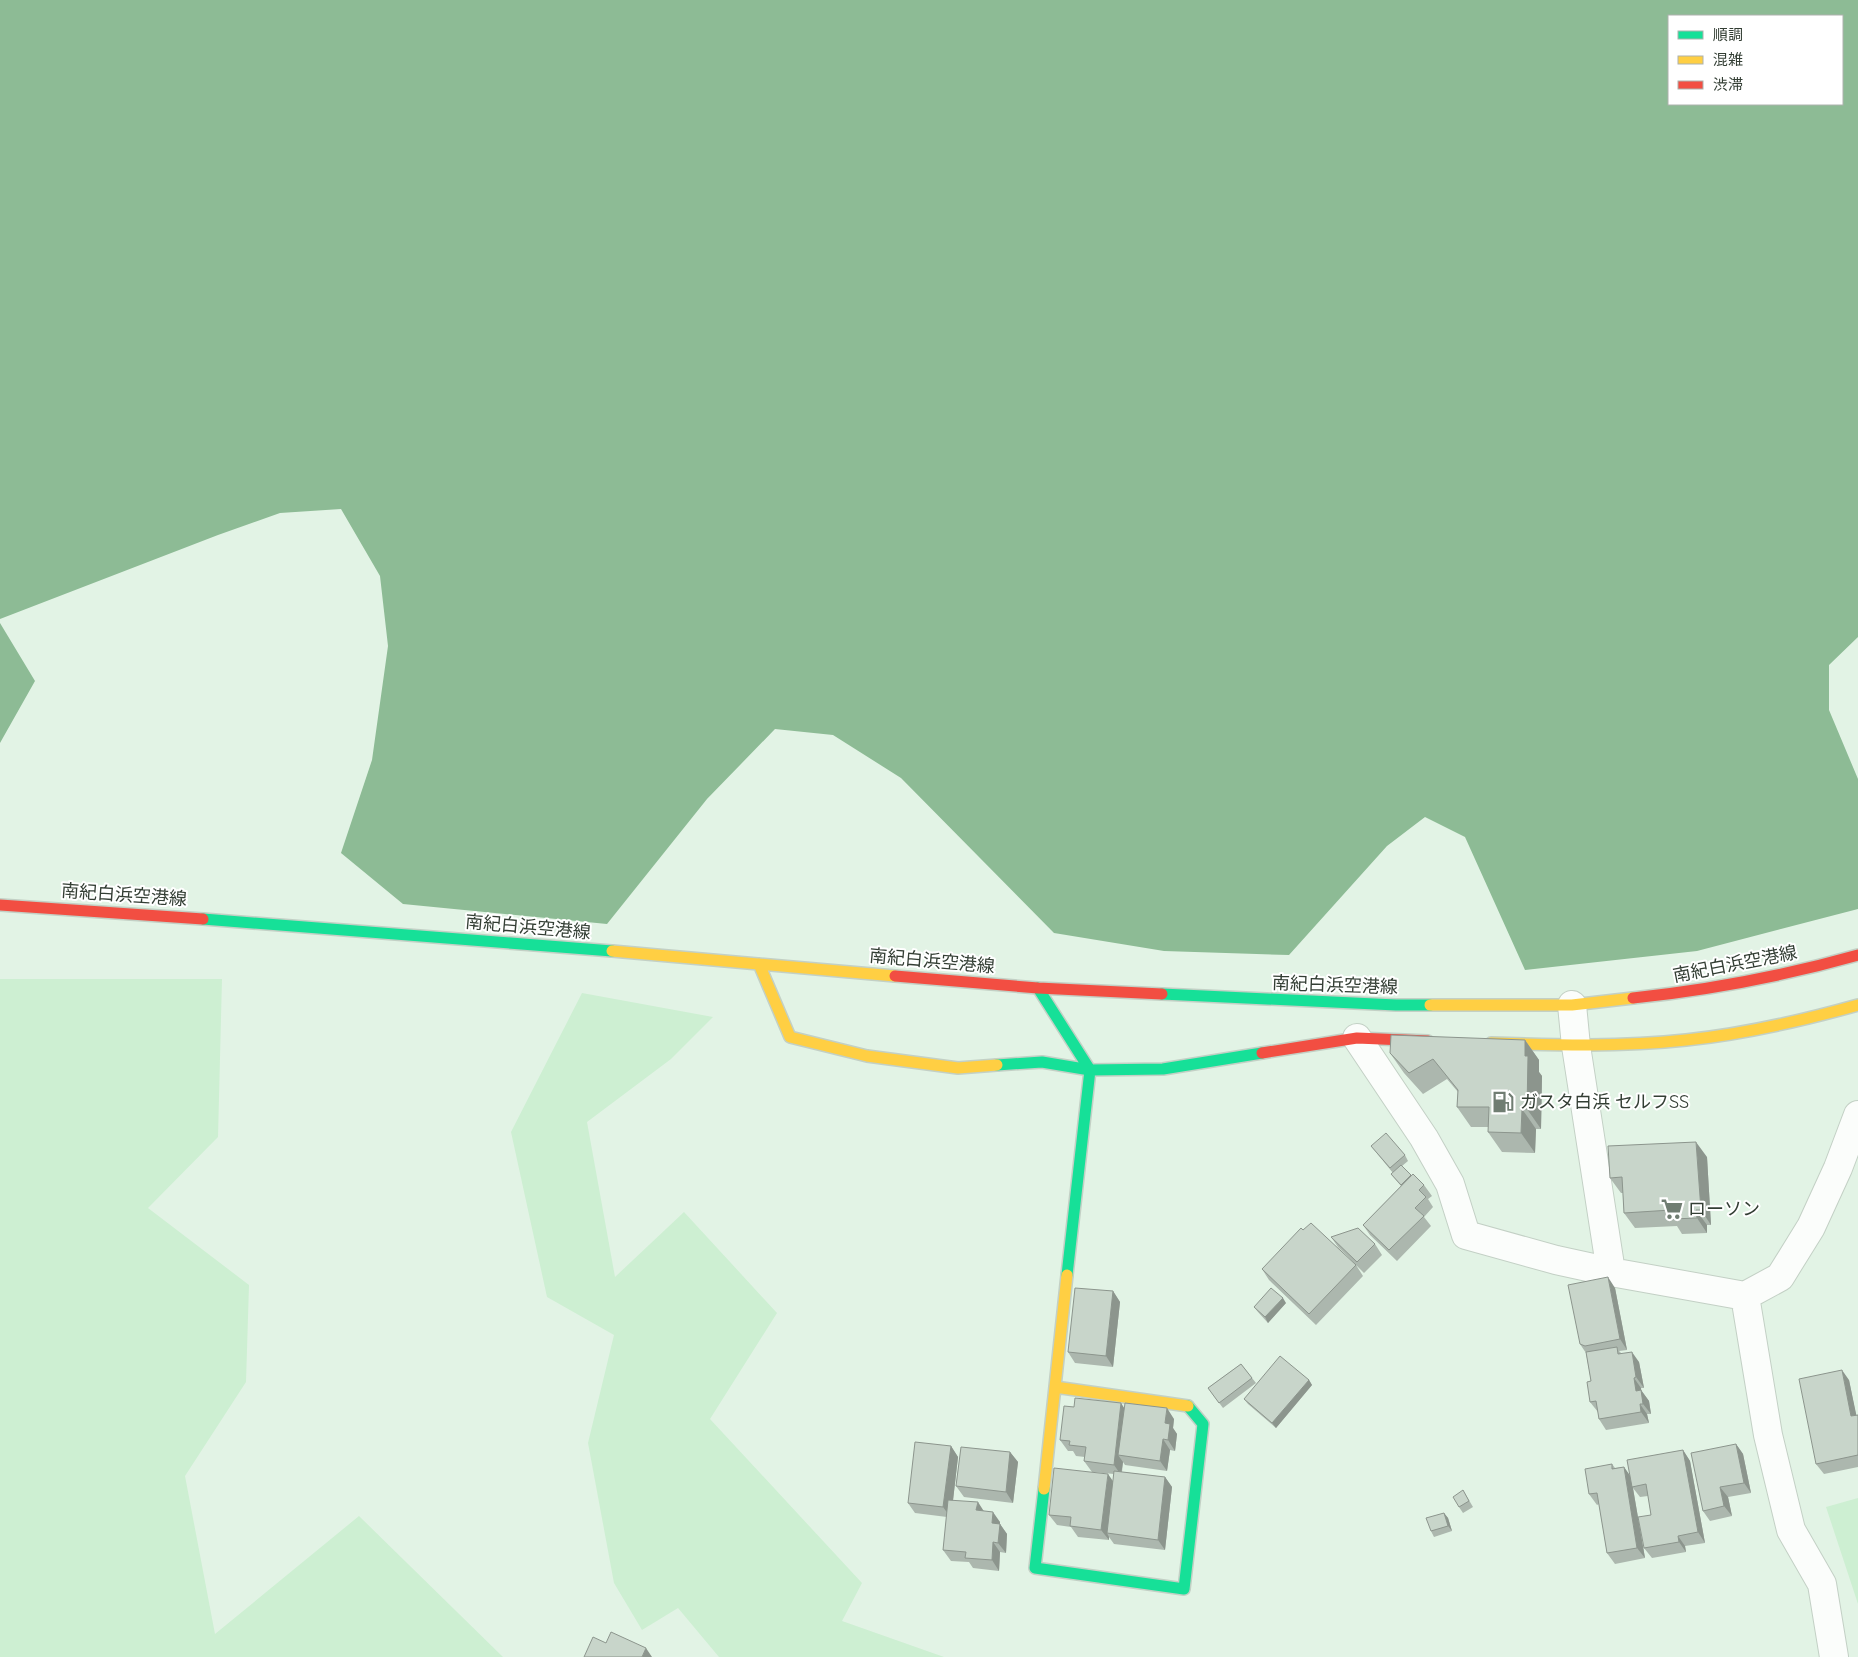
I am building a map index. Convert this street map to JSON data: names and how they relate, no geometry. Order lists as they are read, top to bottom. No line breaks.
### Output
{"streets":{"street":["南紀白浜空港線"]},"places":{"fuel station":["ガスタ白浜 セルフSS"],"supermarket":["ローソン"]},"legend":["順調","混雑","渋滞"]}
